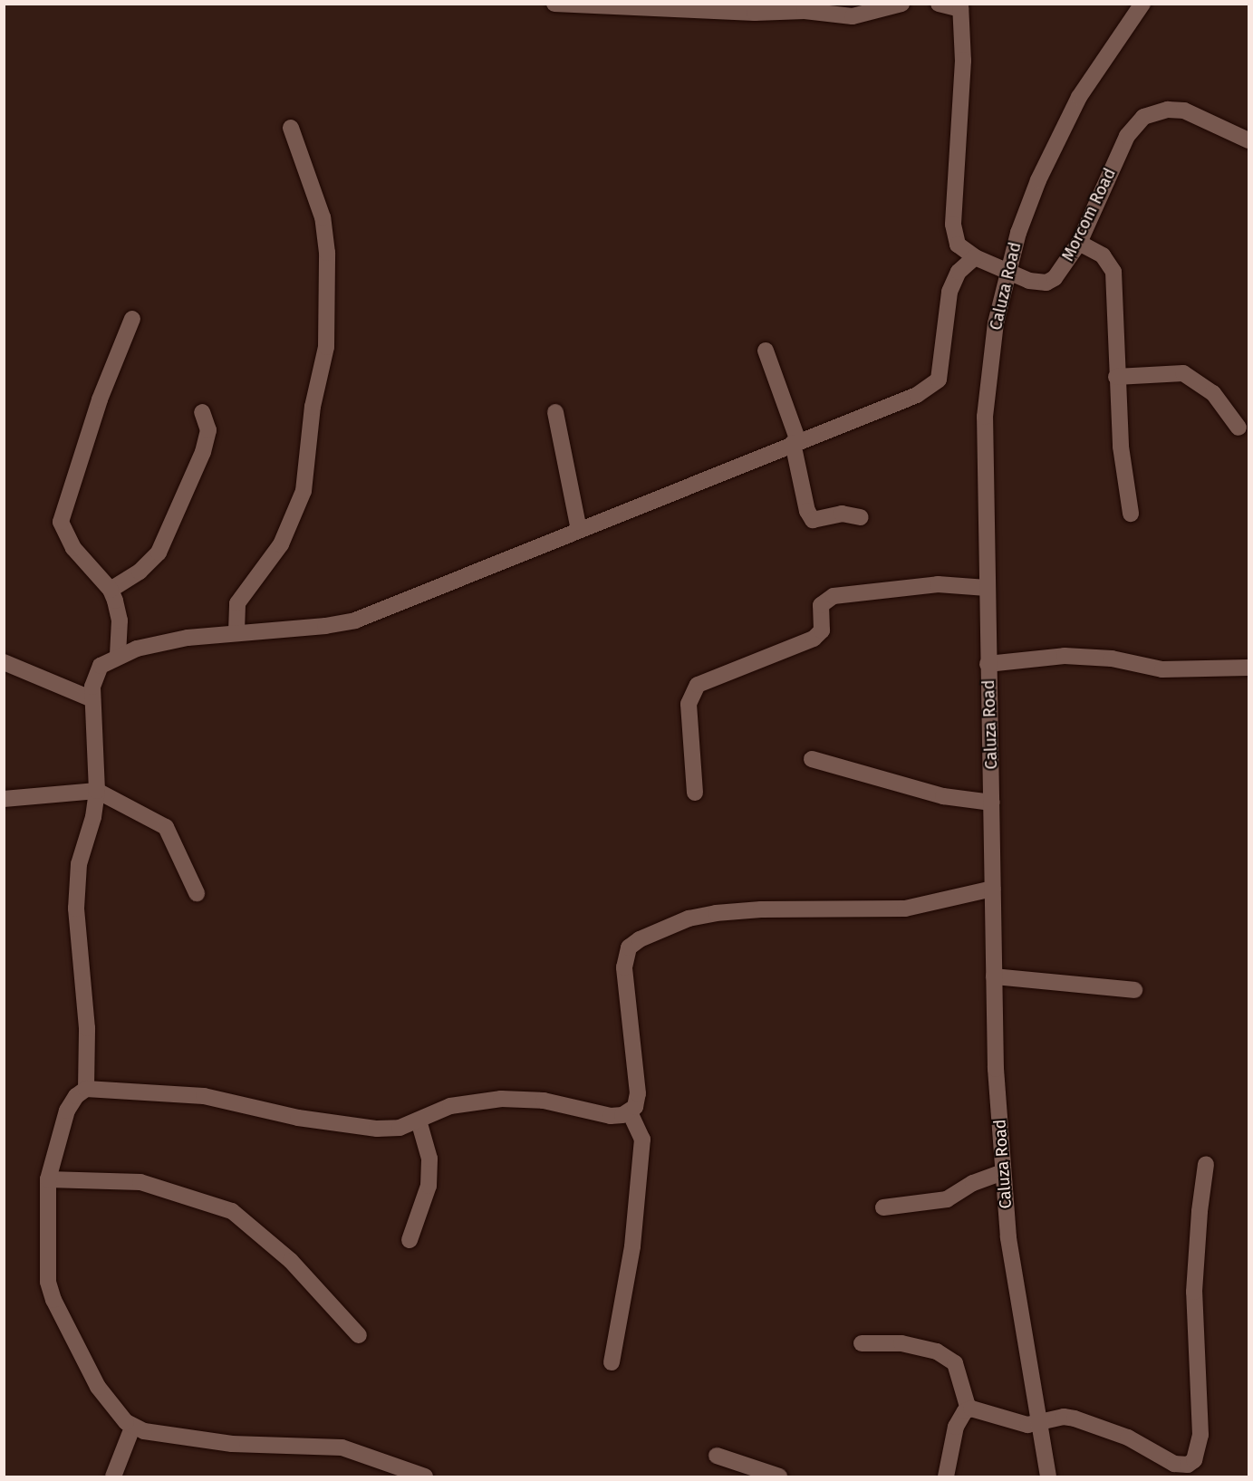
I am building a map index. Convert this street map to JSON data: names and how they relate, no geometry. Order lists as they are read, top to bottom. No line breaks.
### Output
{"streets":{"street":["Morcom Road","Caluza Road"]},"crossings":[["Morcom Road","Caluza Road"]]}
